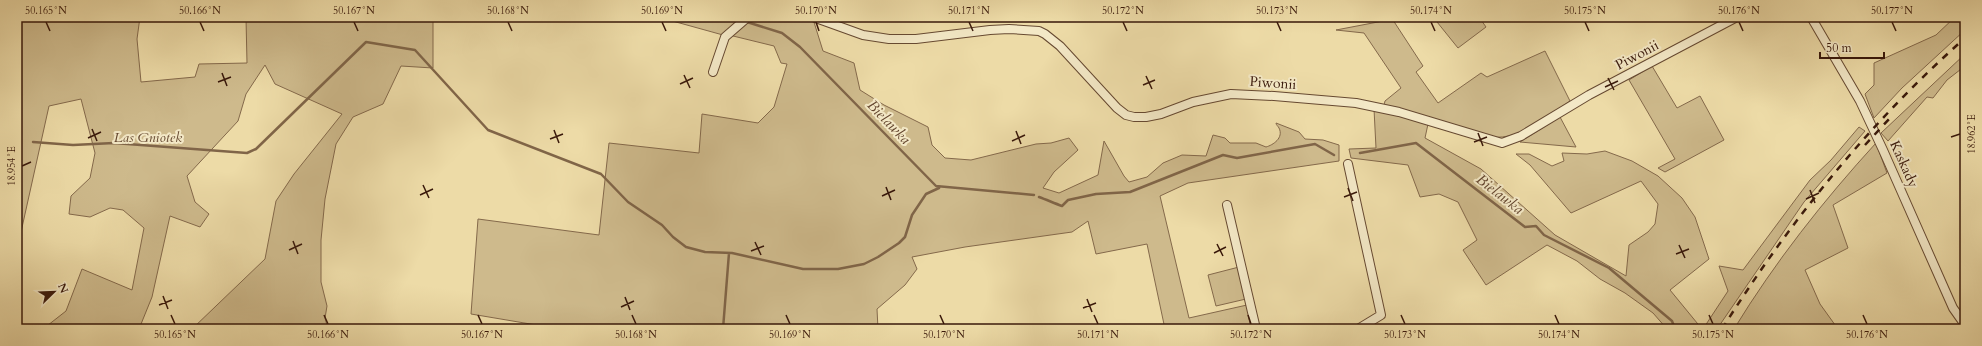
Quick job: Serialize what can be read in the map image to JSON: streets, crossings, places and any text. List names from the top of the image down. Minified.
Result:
{"streets":{"street":["Piwonii","Kaskady"]},"water":["Bielawka"],"parks":["Las Gniotek"],"scale_bar":"50 m","north":"top right","coordinates":["50.165°N","50.166°N","50.167°N","50.168°N","50.169°N","50.170°N","50.171°N","50.172°N","50.173°N","50.174°N","50.175°N","50.176°N","50.177°N","18.962°E","18.954°E"]}
